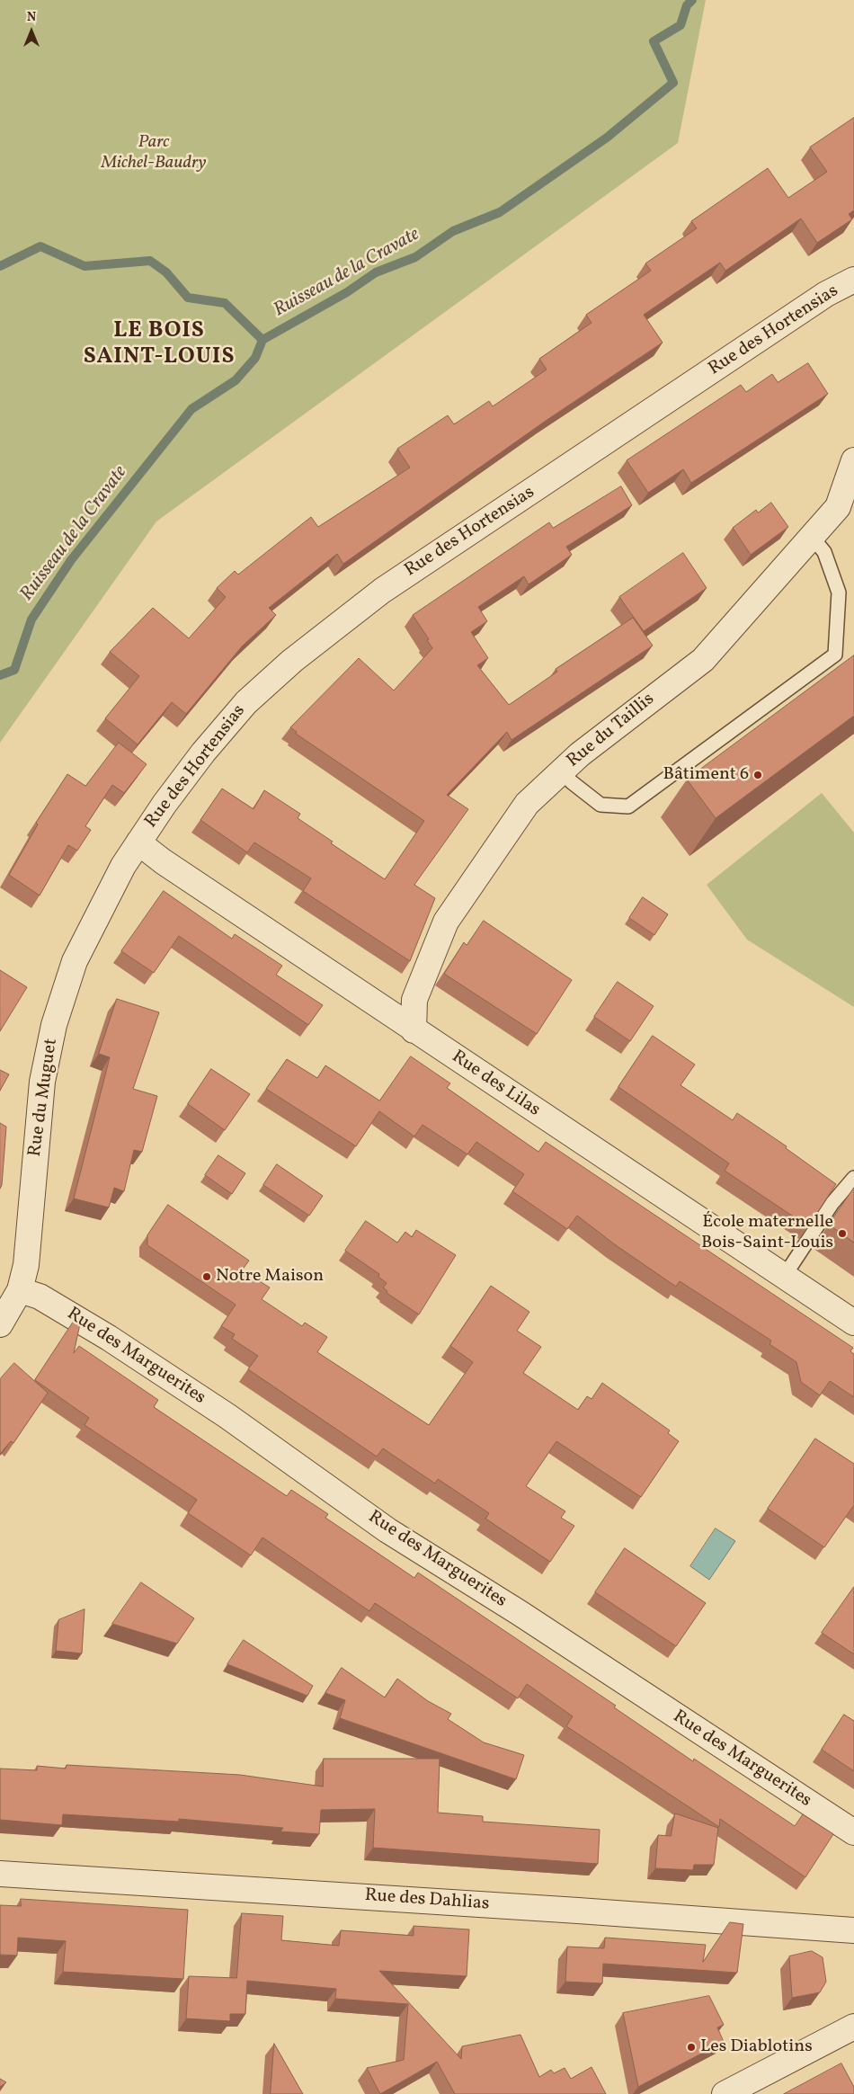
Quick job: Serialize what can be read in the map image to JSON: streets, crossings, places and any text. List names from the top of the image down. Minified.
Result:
{"streets":{"street":["Rue des Hortensias","Rue du Taillis","Rue des Lilas","Rue du Muguet","Rue des Marguerites","Rue des Dahlias"]},"crossings":[["Rue des Hortensias","Rue des Lilas"],["Rue des Hortensias","Rue du Muguet"],["Rue du Taillis","Rue des Lilas"],["Rue des Lilas","Rue du Muguet"],["Rue du Muguet","Rue des Marguerites"]],"districts":["LE BOIS SAINT-LOUIS"],"water":["Ruisseau de la Cravate"],"parks":["Parc Michel-Baudry"],"places":["Bâtiment 6","École maternelle Bois-Saint-Louis","Notre Maison","Les Diablotins"],"north":"top"}
